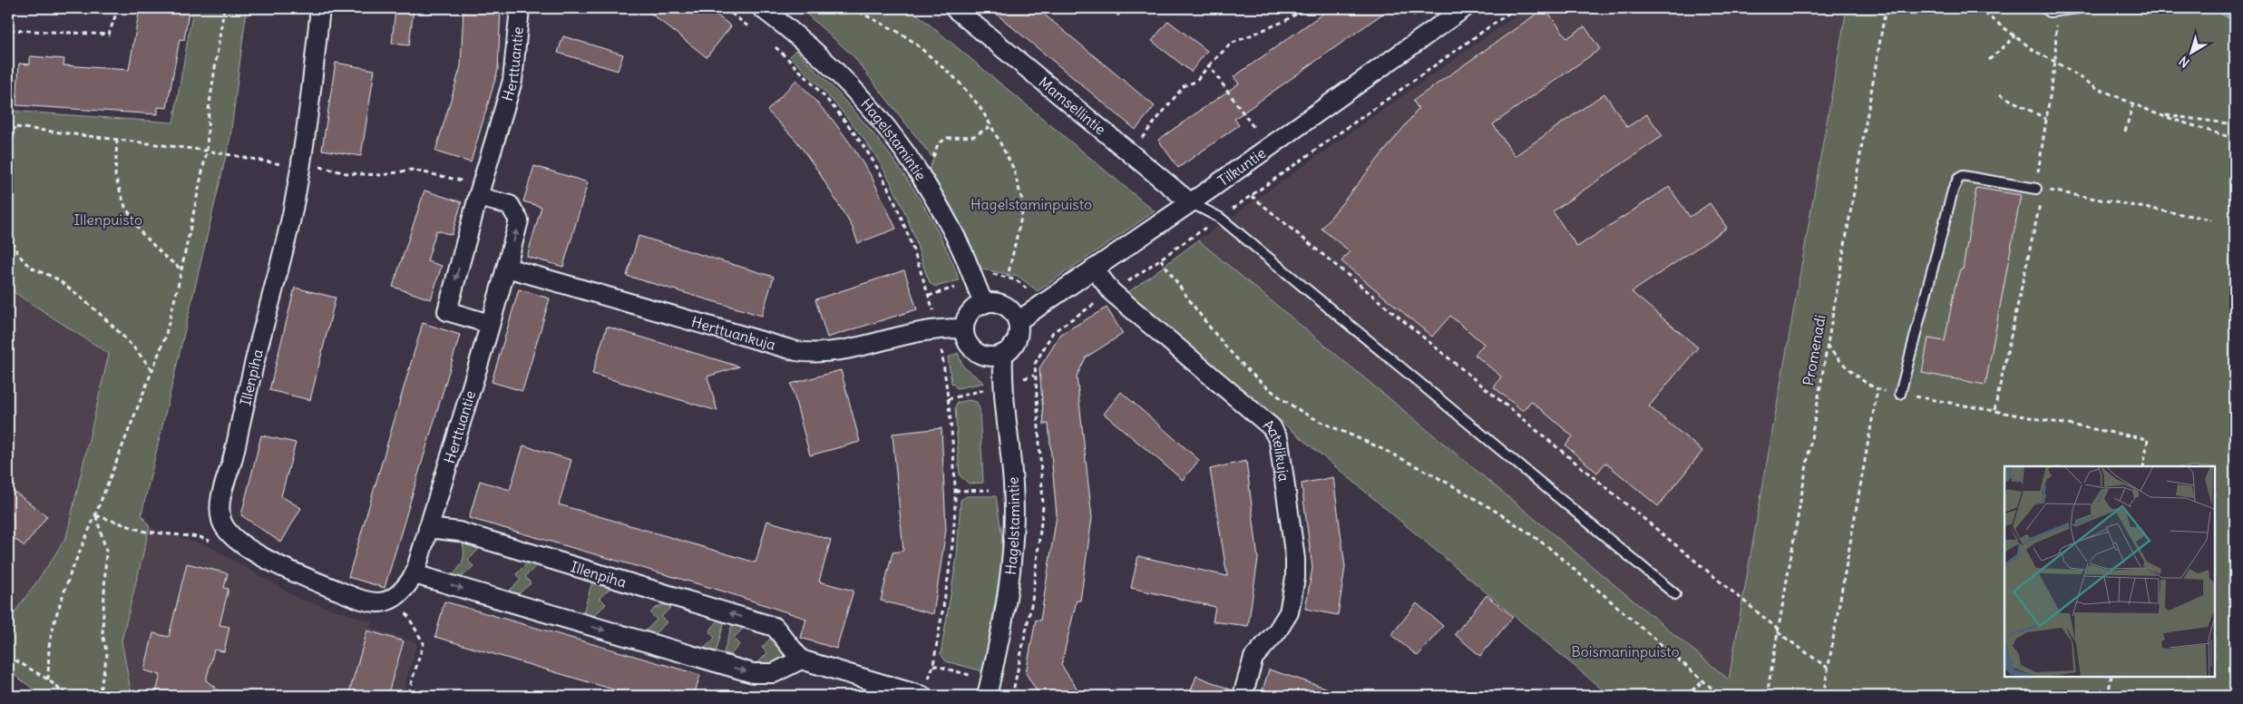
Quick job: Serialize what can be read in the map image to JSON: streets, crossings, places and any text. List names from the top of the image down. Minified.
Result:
{"streets":{"street":["Herttuantie","Mamsellintie","Hagelstamintie","Tilkuntie","Herttuankuja","Illenpiha","Aatelikuja"],"path":["Promenadi"]},"crossings":[["Herttuantie","Herttuankuja"],["Herttuantie","Illenpiha"],["Mamsellintie","Tilkuntie"],["Hagelstamintie","Tilkuntie"],["Hagelstamintie","Herttuankuja"],["Tilkuntie","Herttuankuja"],["Tilkuntie","Aatelikuja"]],"parks":["Hagelstaminpuisto","Illenpuisto","Boismaninpuisto"],"north":"bottom left"}
